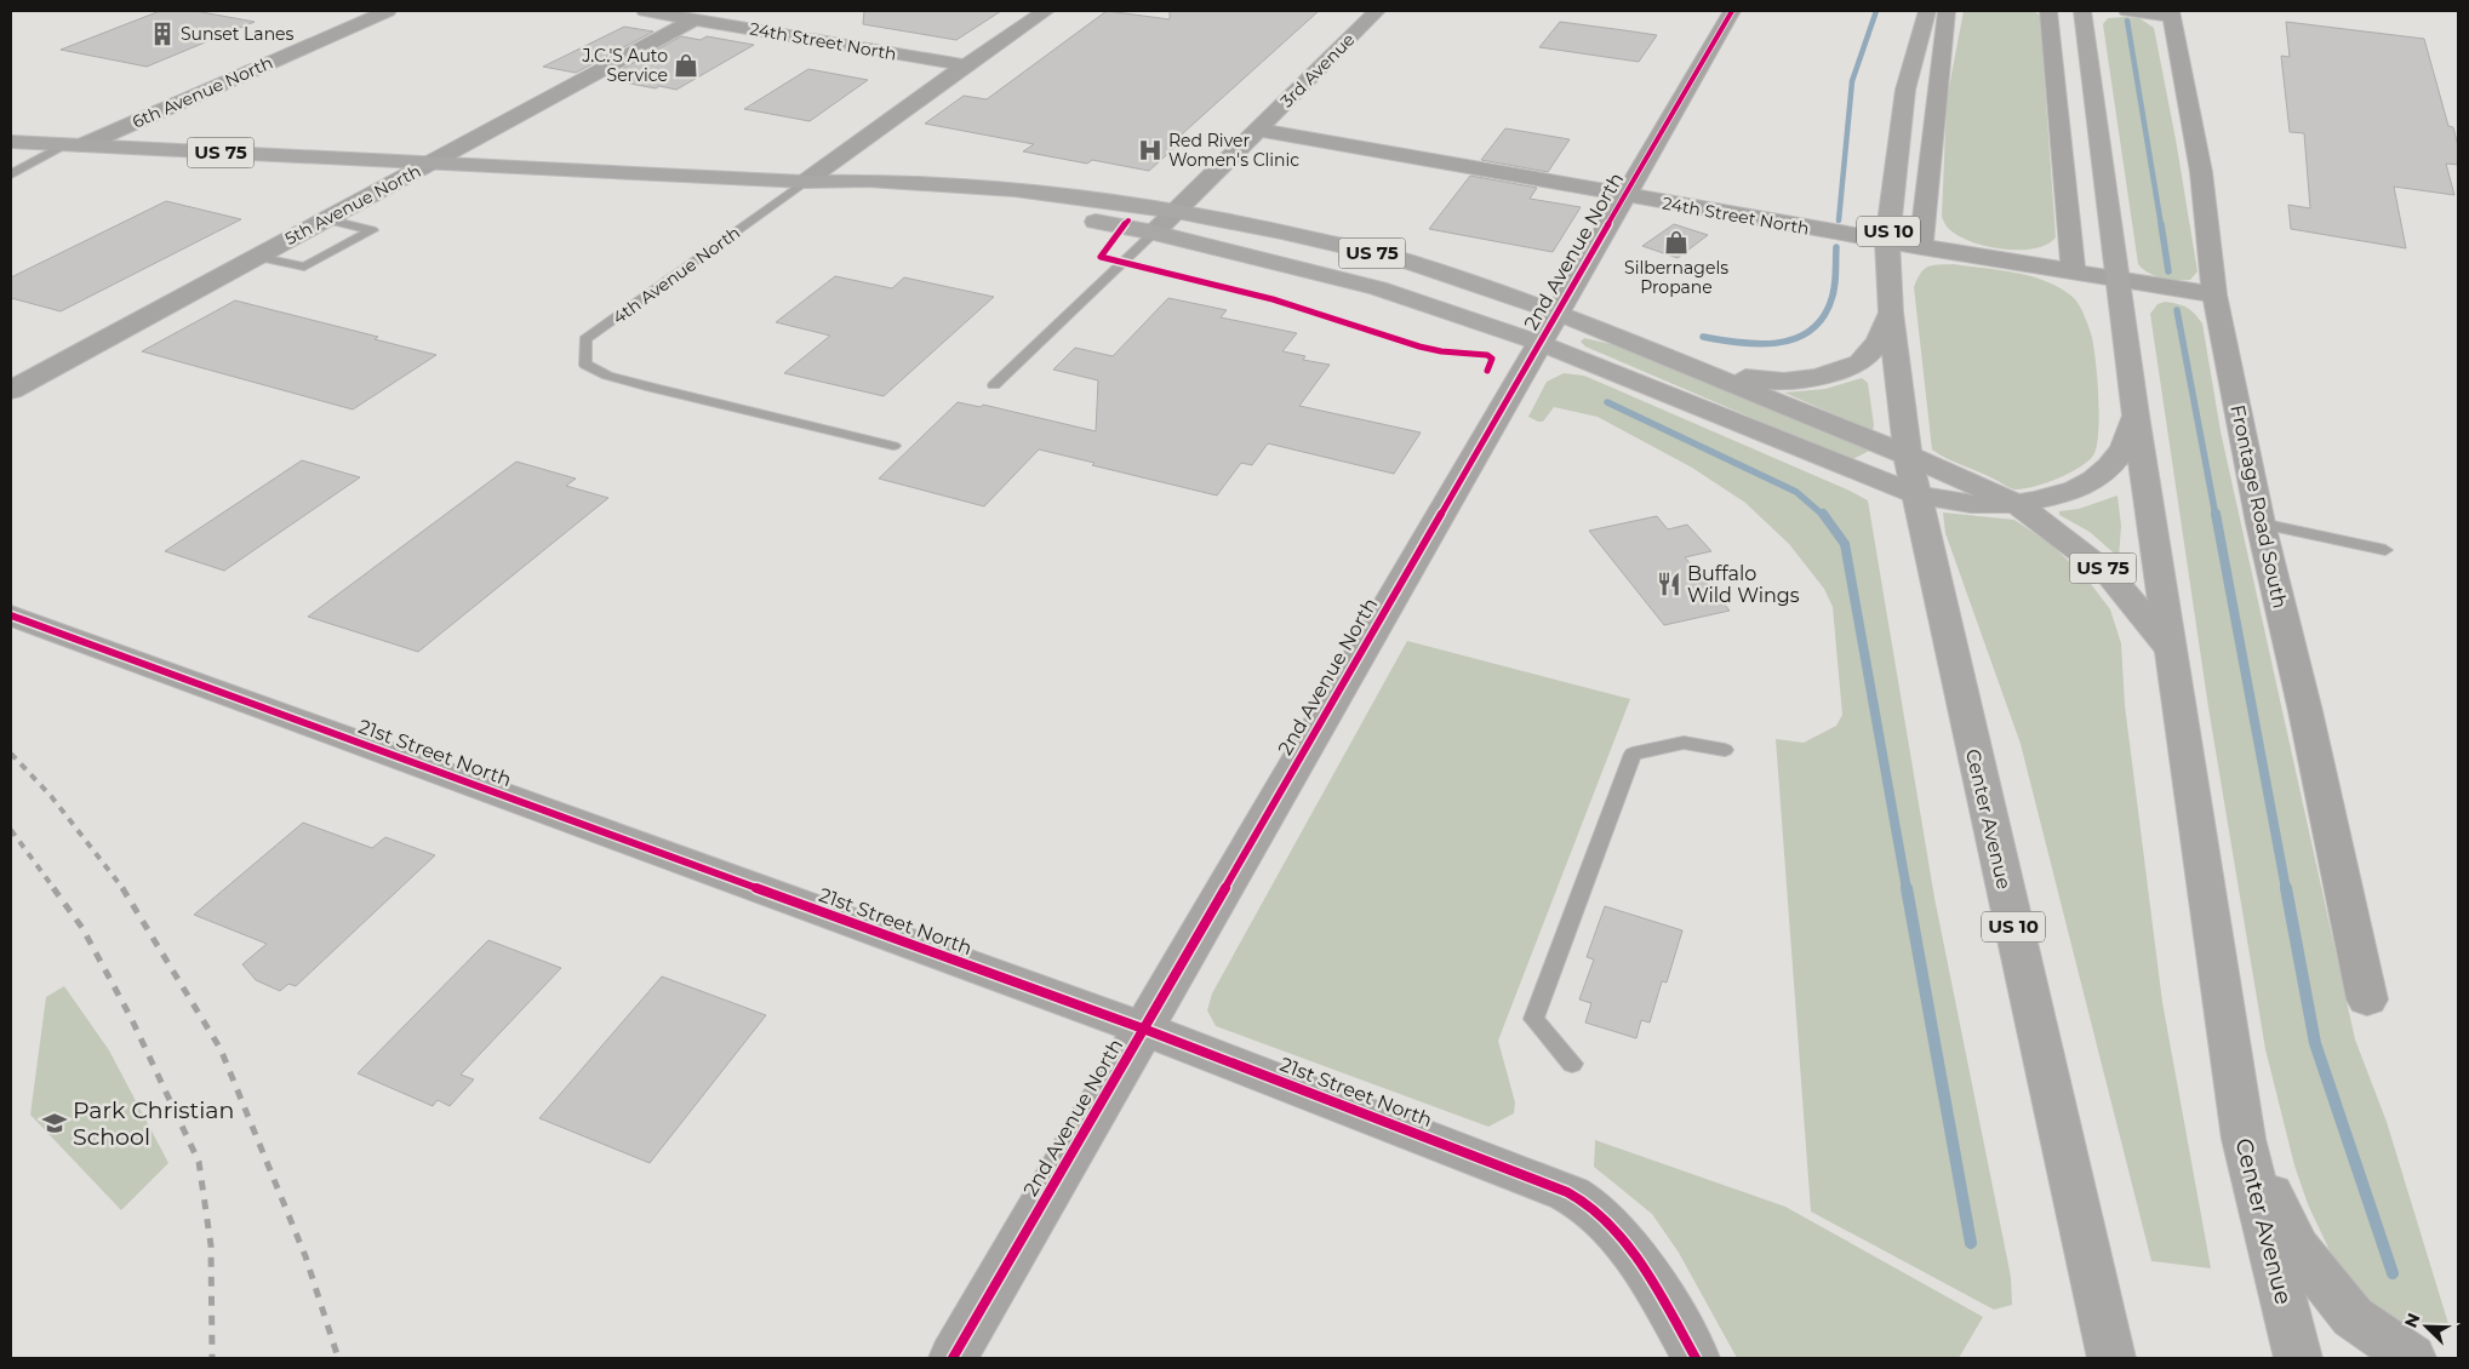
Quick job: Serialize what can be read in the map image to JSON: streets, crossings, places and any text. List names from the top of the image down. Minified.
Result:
{"streets":{"main road":["US 75","US 10","Center Avenue"],"street":["24th Street North","3rd Avenue","6th Avenue North","5th Avenue North","2nd Avenue North","4th Avenue North","Frontage Road South","21st Street North"]},"crossings":[["24th Street North","3rd Avenue"],["24th Street North","5th Avenue North"],["24th Street North","US 10"],["24th Street North","2nd Avenue North"],["24th Street North","4th Avenue North"],["24th Street North","Frontage Road South"],["24th Street North","Center Avenue"],["3rd Avenue","US 75"],["6th Avenue North","US 75"],["US 75","5th Avenue North"],["US 75","US 10"],["US 75","2nd Avenue North"],["US 75","4th Avenue North"],["US 75","Center Avenue"],["US 10","Center Avenue"],["2nd Avenue North","21st Street North"]],"places":{"building":["Sunset Lanes"],"shop":["J.C.'S Auto Service","Silbernagels Propane"],"hospital":["Red River Women's Clinic"],"restaurant":["Buffalo Wild Wings"],"school or university":["Park Christian School"]},"north":"top left"}
